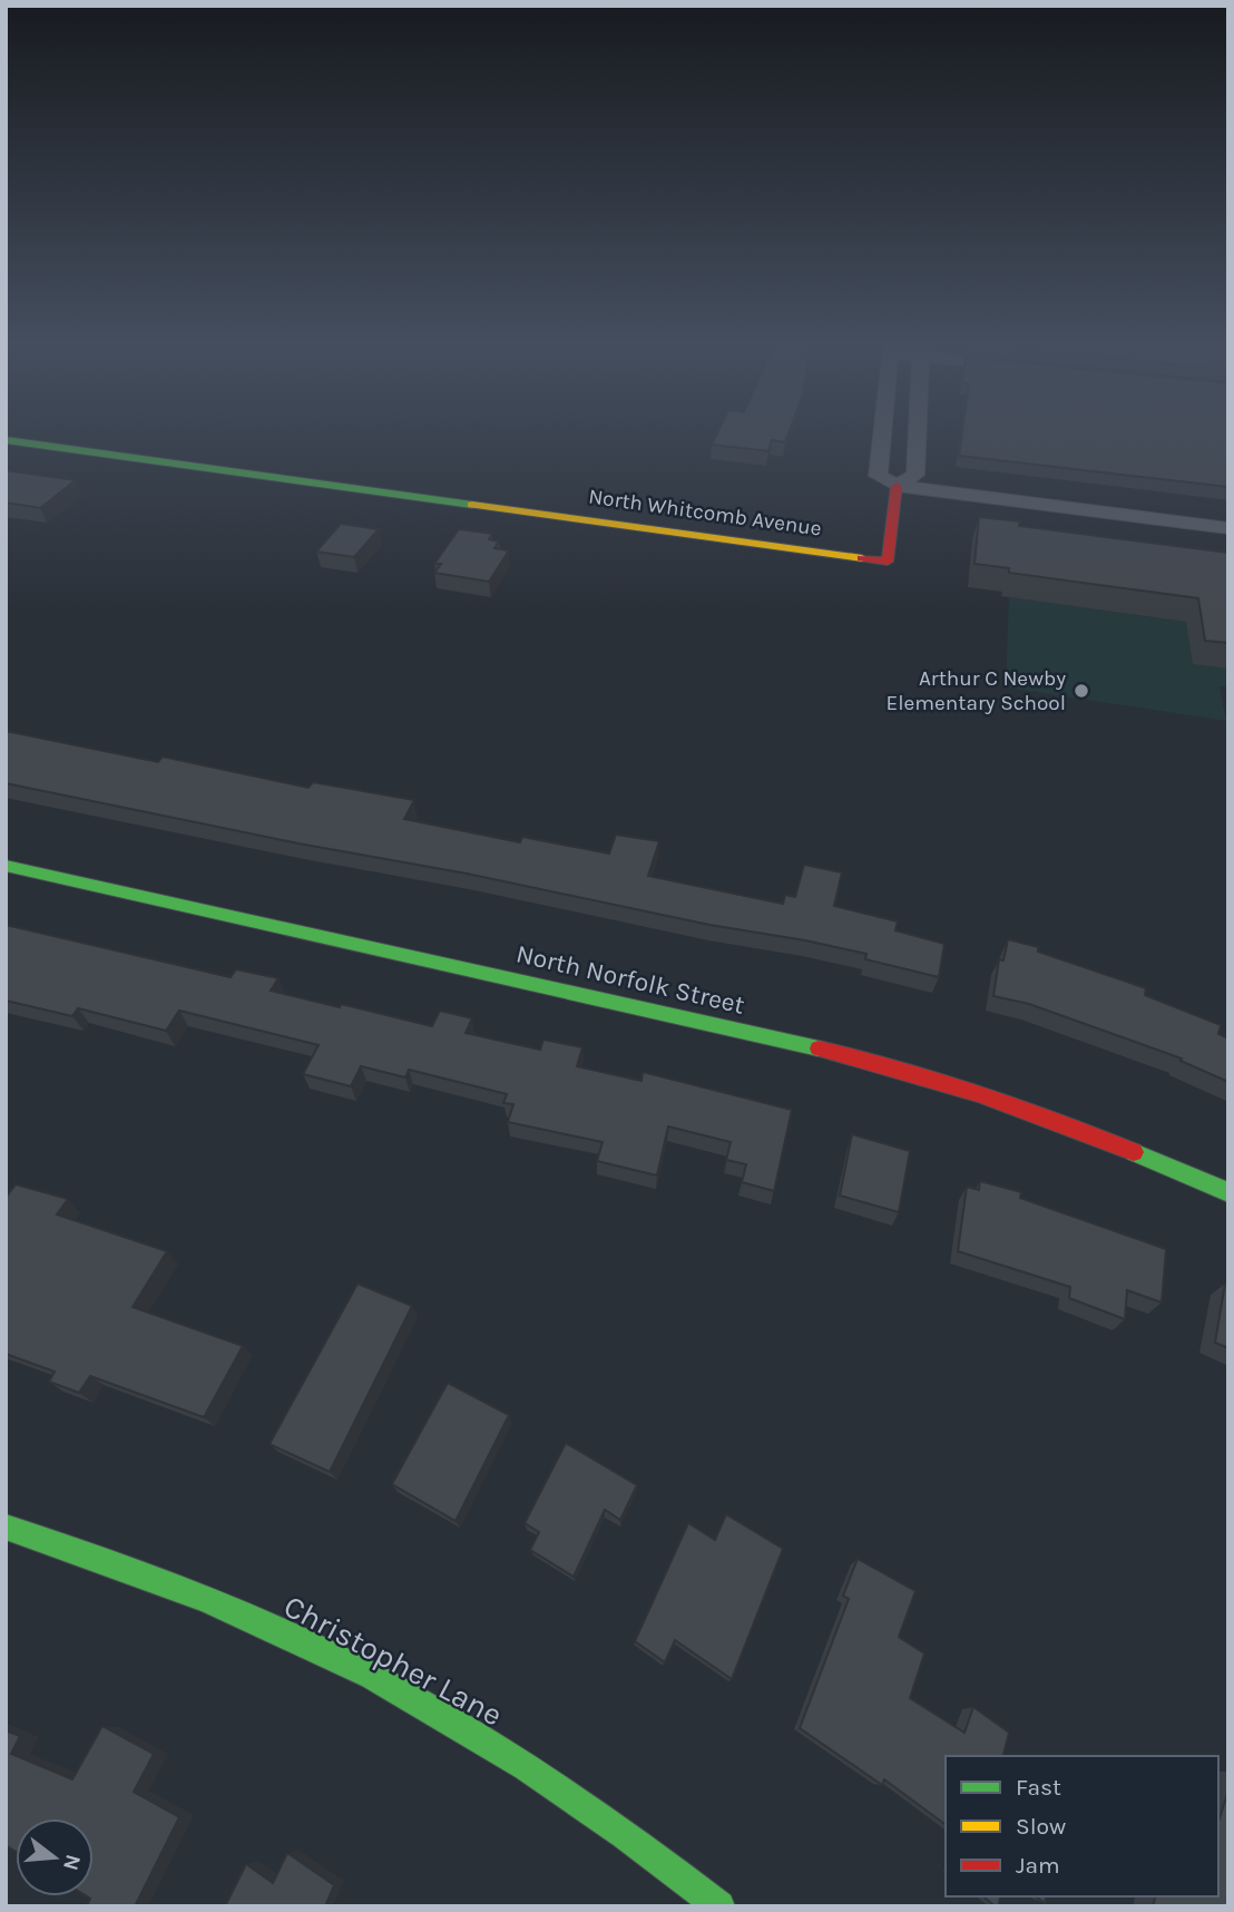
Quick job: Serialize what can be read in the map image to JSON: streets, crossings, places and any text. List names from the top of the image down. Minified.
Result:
{"streets":{"street":["North Whitcomb Avenue","North Norfolk Street","Christopher Lane"]},"places":["Arthur C Newby Elementary School"],"legend":["Fast","Slow","Jam"],"north":"right"}
